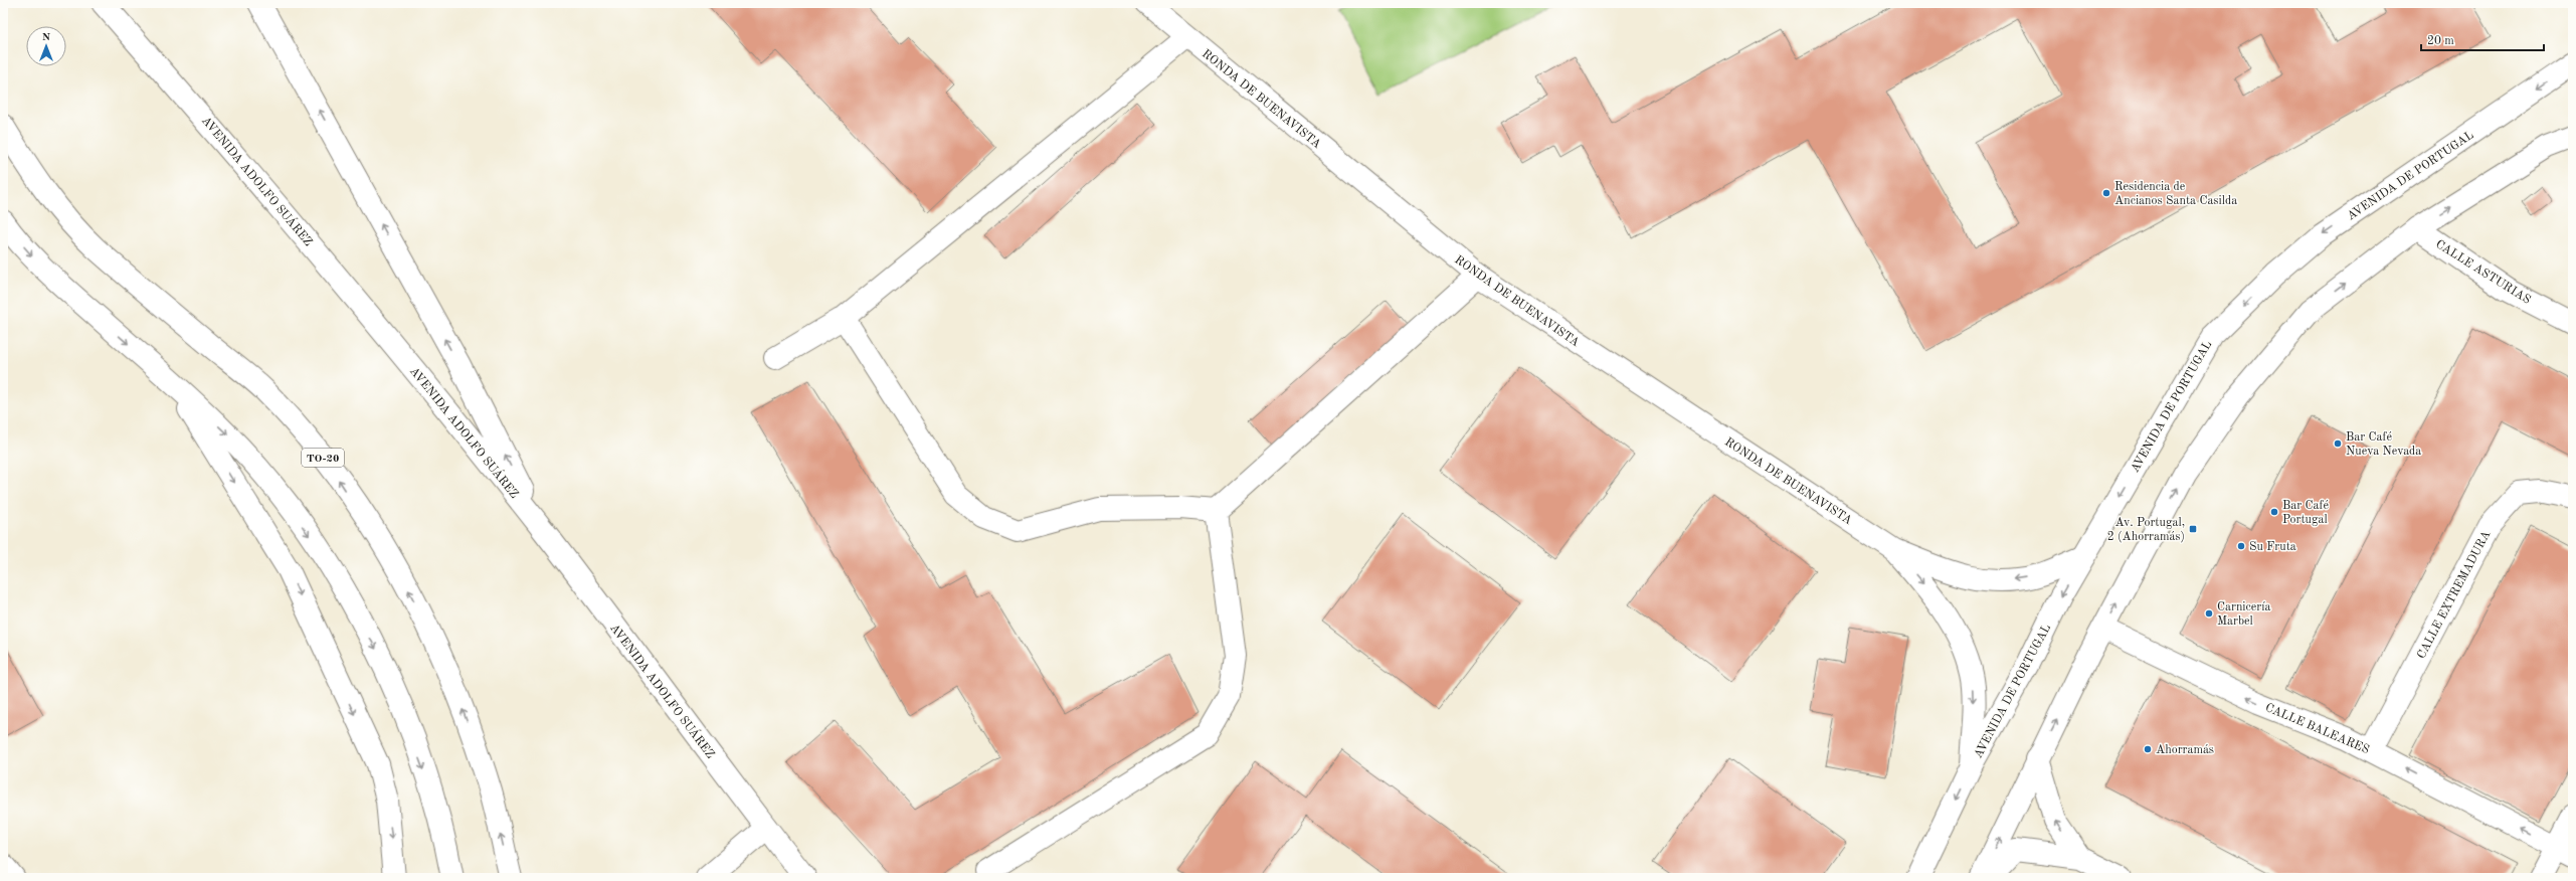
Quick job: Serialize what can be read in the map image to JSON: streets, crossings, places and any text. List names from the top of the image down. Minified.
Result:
{"streets":{"main road":["RONDA DE BUENAVISTA","AVENIDA DE PORTUGAL","AVENIDA ADOLFO SUÁREZ","CALLE ASTURIAS","TO-20","CALLE EXTREMADURA","CALLE BALEARES"]},"crossings":[["RONDA DE BUENAVISTA","AVENIDA DE PORTUGAL"],["CALLE EXTREMADURA","CALLE BALEARES"]],"one_way":["CALLE BALEARES"],"places":{"other":["Residencia de Ancianos Santa Casilda","Bar Café Nueva Nevada","Bar Café Portugal","Su Fruta","Carnicería Marbel","Ahorramás"],"transit":["Av. Portugal, 2 (Ahorramás)"]},"scale_bar":"20 m","north":"top"}
